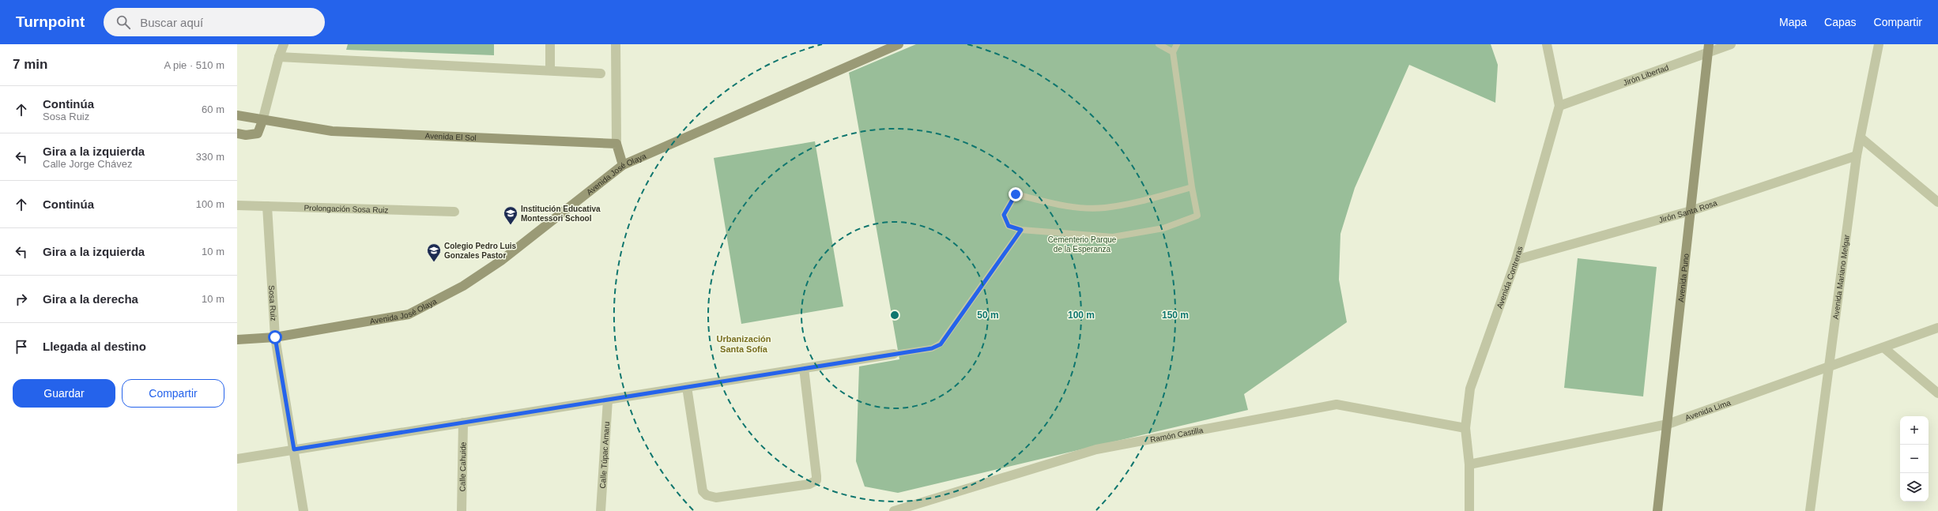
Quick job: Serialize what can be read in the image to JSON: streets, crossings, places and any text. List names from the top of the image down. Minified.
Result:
{"streets":{"street":["Jirón Libertad","Avenida El Sol","Avenida José Olaya","Prolongación Sosa Ruiz","Jirón Santa Rosa","Avenida Contreras","Avenida Mariano Melgar","Avenida Puno","Sosa Ruiz","Avenida Lima","Ramón Castilla","Calle Túpac Amaru","Calle Cahuide"]},"crossings":[["Jirón Libertad","Avenida Contreras"],["Jirón Libertad","Avenida Puno"],["Avenida José Olaya","Sosa Ruiz"],["Prolongación Sosa Ruiz","Sosa Ruiz"],["Jirón Santa Rosa","Avenida Contreras"],["Jirón Santa Rosa","Avenida Mariano Melgar"],["Jirón Santa Rosa","Avenida Puno"],["Avenida Contreras","Avenida Lima"],["Avenida Contreras","Ramón Castilla"],["Avenida Mariano Melgar","Avenida Lima"],["Avenida Puno","Avenida Lima"]],"districts":["Urbanización Santa Sofía"],"parks":["Cementerio Parque de la Esperanza"],"places":{"school or university":["Institución Educativa Montessori School","Colegio Pedro Luis Gonzales Pastor"]},"page":{"header":"Turnpoint","search":"Buscar aquí","nav":["Mapa","Capas","Compartir"],"heading":["7 min","A pie · 510 m"],"list":[["Continúa","Sosa Ruiz","60 m"],["Gira a la izquierda","Calle Jorge Chávez","330 m"],["Continúa","100 m"],["Gira a la izquierda","10 m"],["Gira a la derecha","10 m"],"Llegada al destino"],"buttons":["Guardar","Compartir"],"map_buttons":["+","−"]},"rings":["50 m","100 m","150 m"]}
